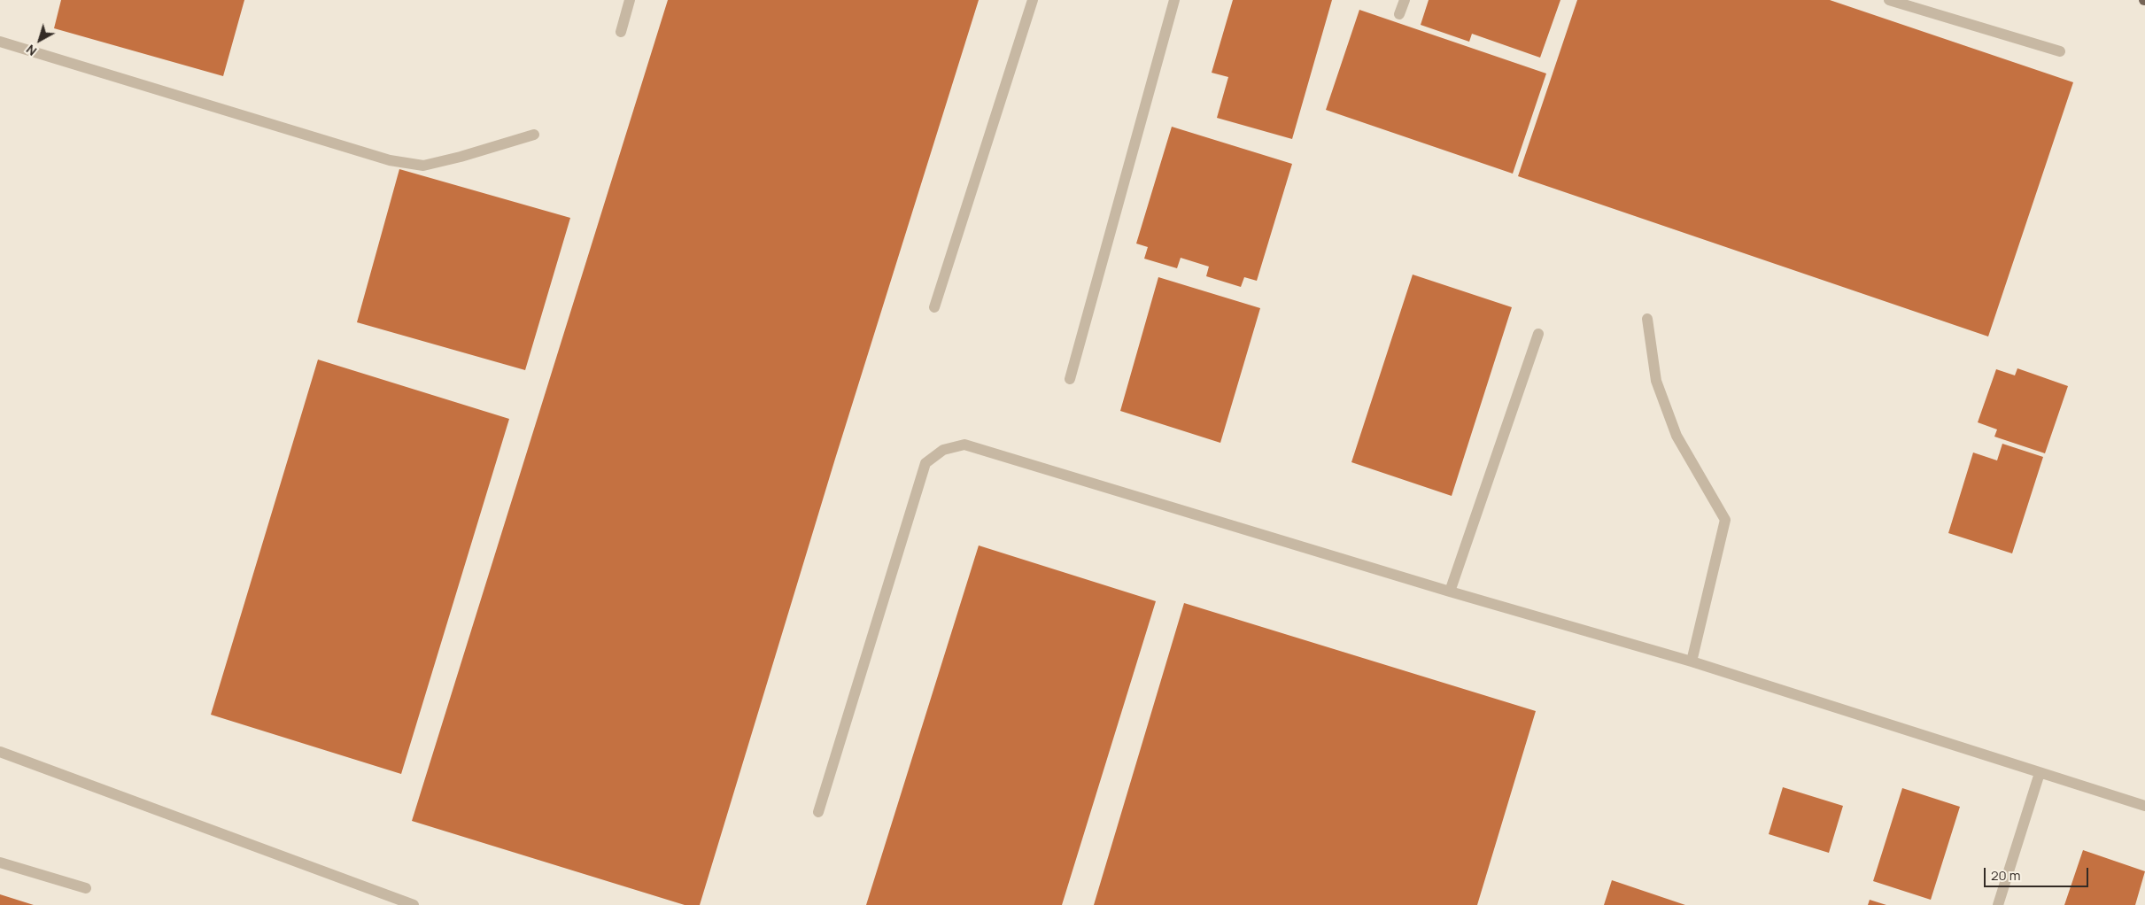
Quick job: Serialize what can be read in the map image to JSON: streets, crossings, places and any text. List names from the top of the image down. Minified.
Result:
{"scale_bar":"20 m","north":"bottom left"}
